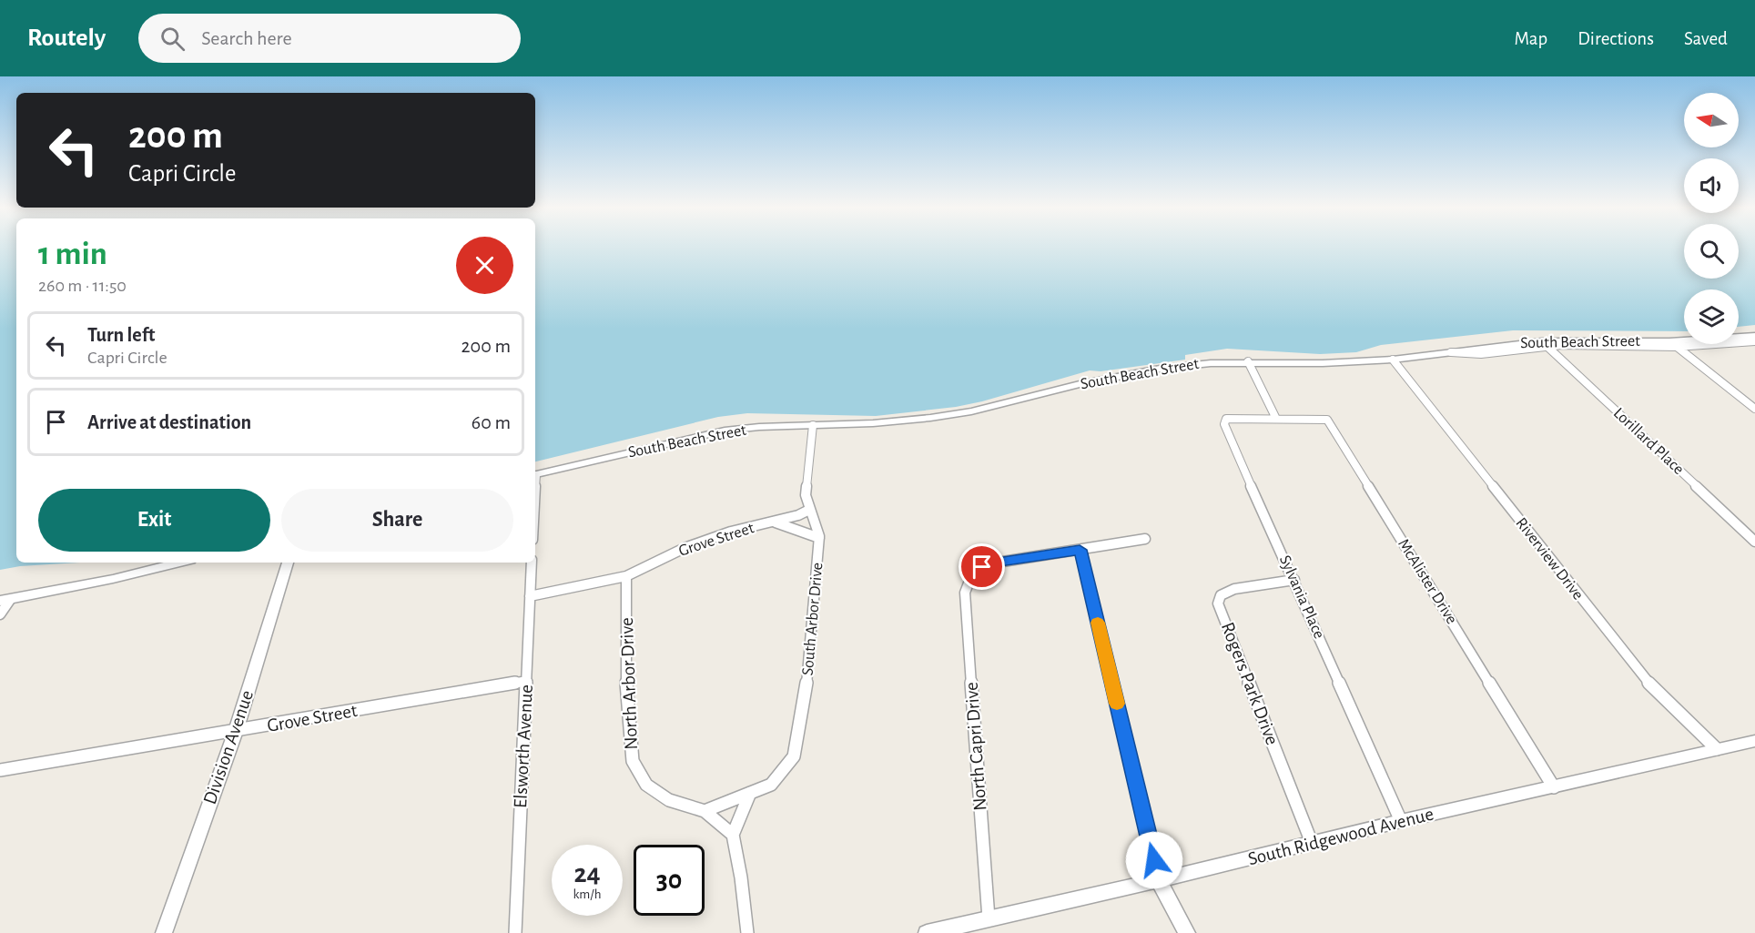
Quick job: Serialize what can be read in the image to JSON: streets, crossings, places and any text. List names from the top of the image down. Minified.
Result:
{"streets":{"street":["South Beach Street","Lorillard Place","Grove Street","Riverview Drive","McAlister Drive","Sylvania Place","South Arbor Drive","North Arbor Drive","Rogers Park Drive","Elsworth Avenue","North Capri Drive","Division Avenue","South Ridgewood Avenue"]},"crossings":[["South Beach Street","Lorillard Place"],["South Beach Street","Riverview Drive"],["South Beach Street","South Arbor Drive"],["Grove Street","South Arbor Drive"],["Grove Street","North Arbor Drive"],["Grove Street","Elsworth Avenue"],["Grove Street","Division Avenue"],["Riverview Drive","South Ridgewood Avenue"],["McAlister Drive","Sylvania Place"],["McAlister Drive","South Ridgewood Avenue"],["Sylvania Place","Rogers Park Drive"],["Sylvania Place","South Ridgewood Avenue"],["South Arbor Drive","North Arbor Drive"],["Rogers Park Drive","South Ridgewood Avenue"],["North Capri Drive","South Ridgewood Avenue"]],"north":"left","page":{"header":"Routely","search":"Search here","nav":["Map","Directions","Saved"],"turn":["200 m","Capri Circle"],"heading":["1 min","260 m · 11:50"],"list":[{"name":"Turn left","note":"Capri Circle","value":"200 m"},{"name":"Arrive at destination","value":"60 m"}],"buttons":["Exit","Share"],"speed":"24 km/h","limit":"30"}}
